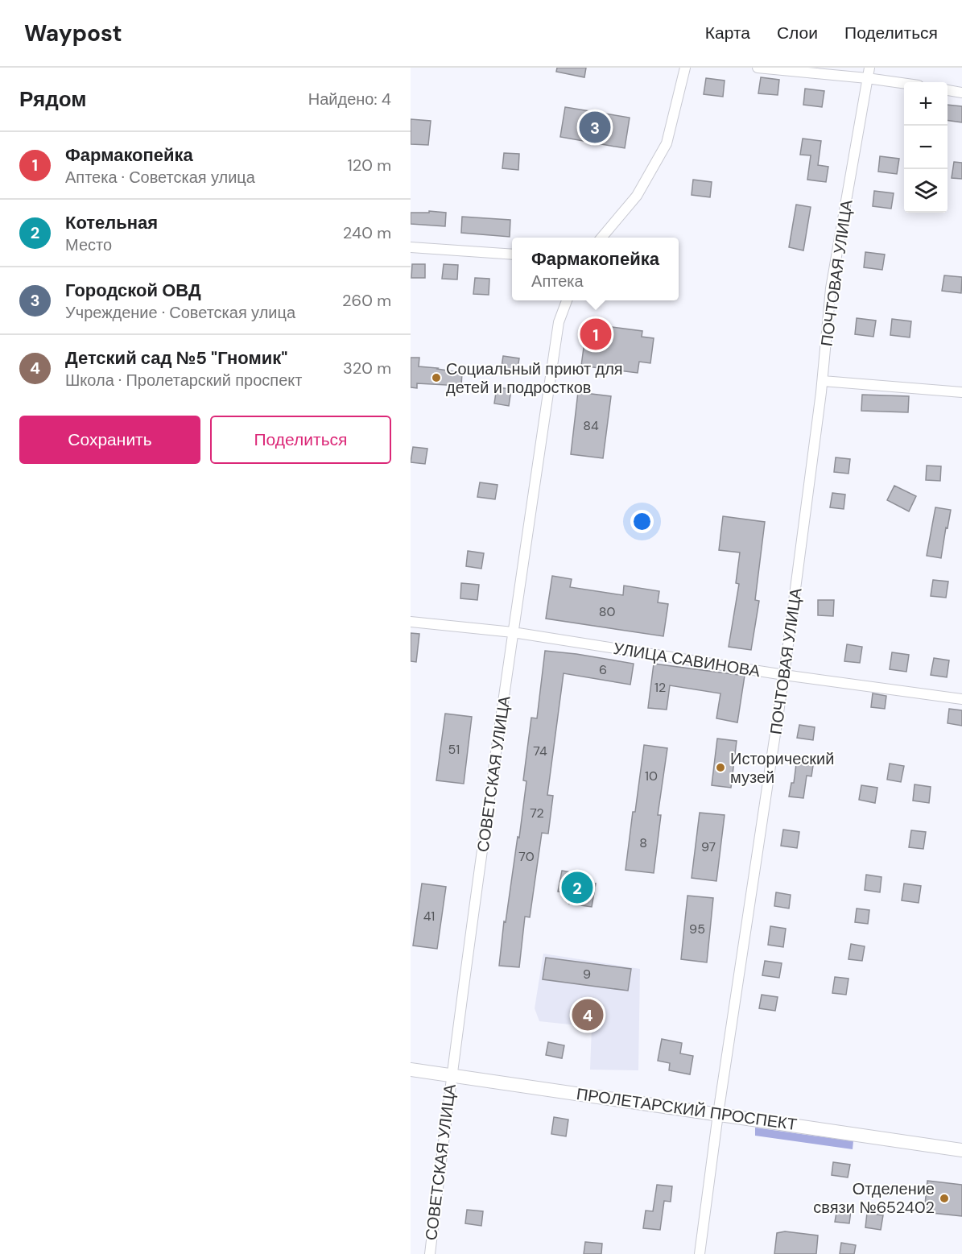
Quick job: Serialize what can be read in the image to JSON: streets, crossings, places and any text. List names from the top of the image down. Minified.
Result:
{"streets":{"street":["ПОЧТОВАЯ УЛИЦА","УЛИЦА САВИНОВА","СОВЕТСКАЯ УЛИЦА","ПРОЛЕТАРСКИЙ ПРОСПЕКТ"]},"crossings":[["ПОЧТОВАЯ УЛИЦА","УЛИЦА САВИНОВА"],["ПОЧТОВАЯ УЛИЦА","ПРОЛЕТАРСКИЙ ПРОСПЕКТ"],["УЛИЦА САВИНОВА","СОВЕТСКАЯ УЛИЦА"],["СОВЕТСКАЯ УЛИЦА","ПРОЛЕТАРСКИЙ ПРОСПЕКТ"]],"places":["Социальный приют для детей и подростков","Исторический музей","Отделение связи №652402"],"house_numbers":["84","80","6","12","51","74","10","72","8","97","70","41","95","9"],"page":{"header":"Waypost","nav":["Карта","Слои","Поделиться"],"heading":["Рядом","Найдено: 4"],"map_buttons":["+","−"],"pins":["3","1","2","4"],"list":[{"mark":"1","name":"Фармакопейка","note":"Аптека · Советская улица","value":"120 m"},{"mark":"2","name":"Котельная","note":"Место","value":"240 m"},{"mark":"3","name":"Городской ОВД","note":"Учреждение · Советская улица","value":"260 m"},{"mark":"4","name":"Детский сад №5 \"Гномик\"","note":"Школа · Пролетарский проспект","value":"320 m"}],"popup":["Фармакопейка","Аптека"],"buttons":["Сохранить","Поделиться"]}}
